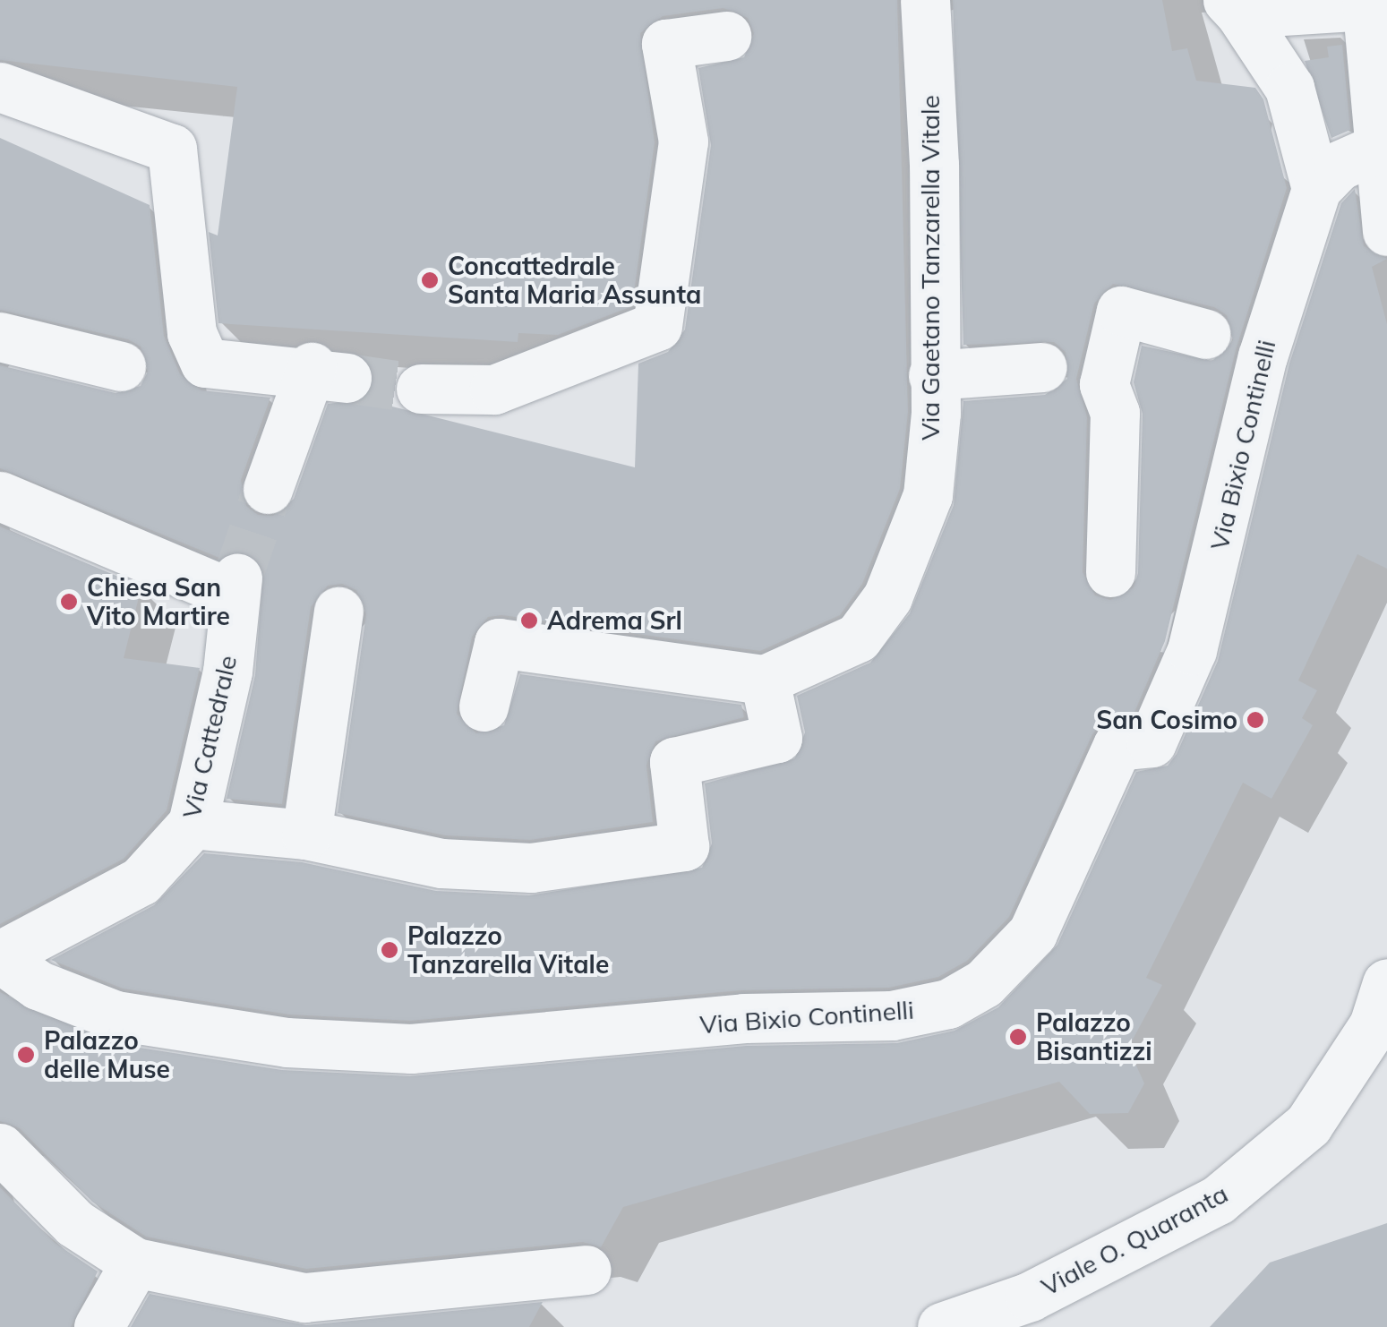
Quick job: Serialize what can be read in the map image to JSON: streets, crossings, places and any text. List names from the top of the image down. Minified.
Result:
{"streets":{"street":["Via Gaetano Tanzarella Vitale","Via Bixio Continelli","Via Cattedrale","Viale O. Quaranta"]},"crossings":[["Via Bixio Continelli","Via Cattedrale"]],"places":["Concattedrale Santa Maria Assunta","Chiesa San Vito Martire","Adrema Srl","San Cosimo","Palazzo Tanzarella Vitale","Palazzo Bisantizzi","Palazzo delle Muse"]}
